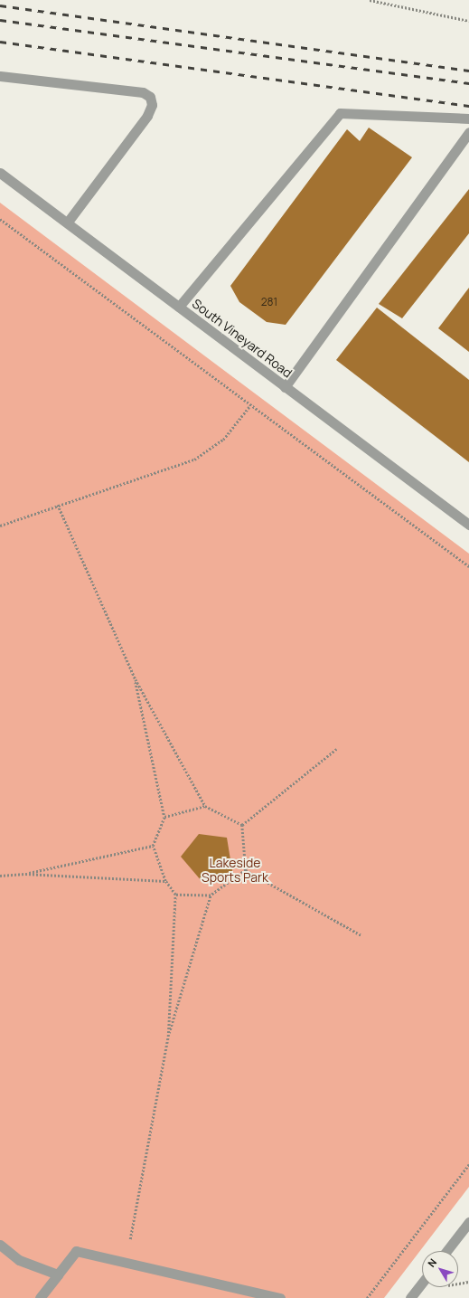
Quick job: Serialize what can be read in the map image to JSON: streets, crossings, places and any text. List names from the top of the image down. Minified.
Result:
{"streets":{"street":["South Vineyard Road"]},"parks":["Lakeside Sports Park"],"house_numbers":["281"],"north":"top left"}
